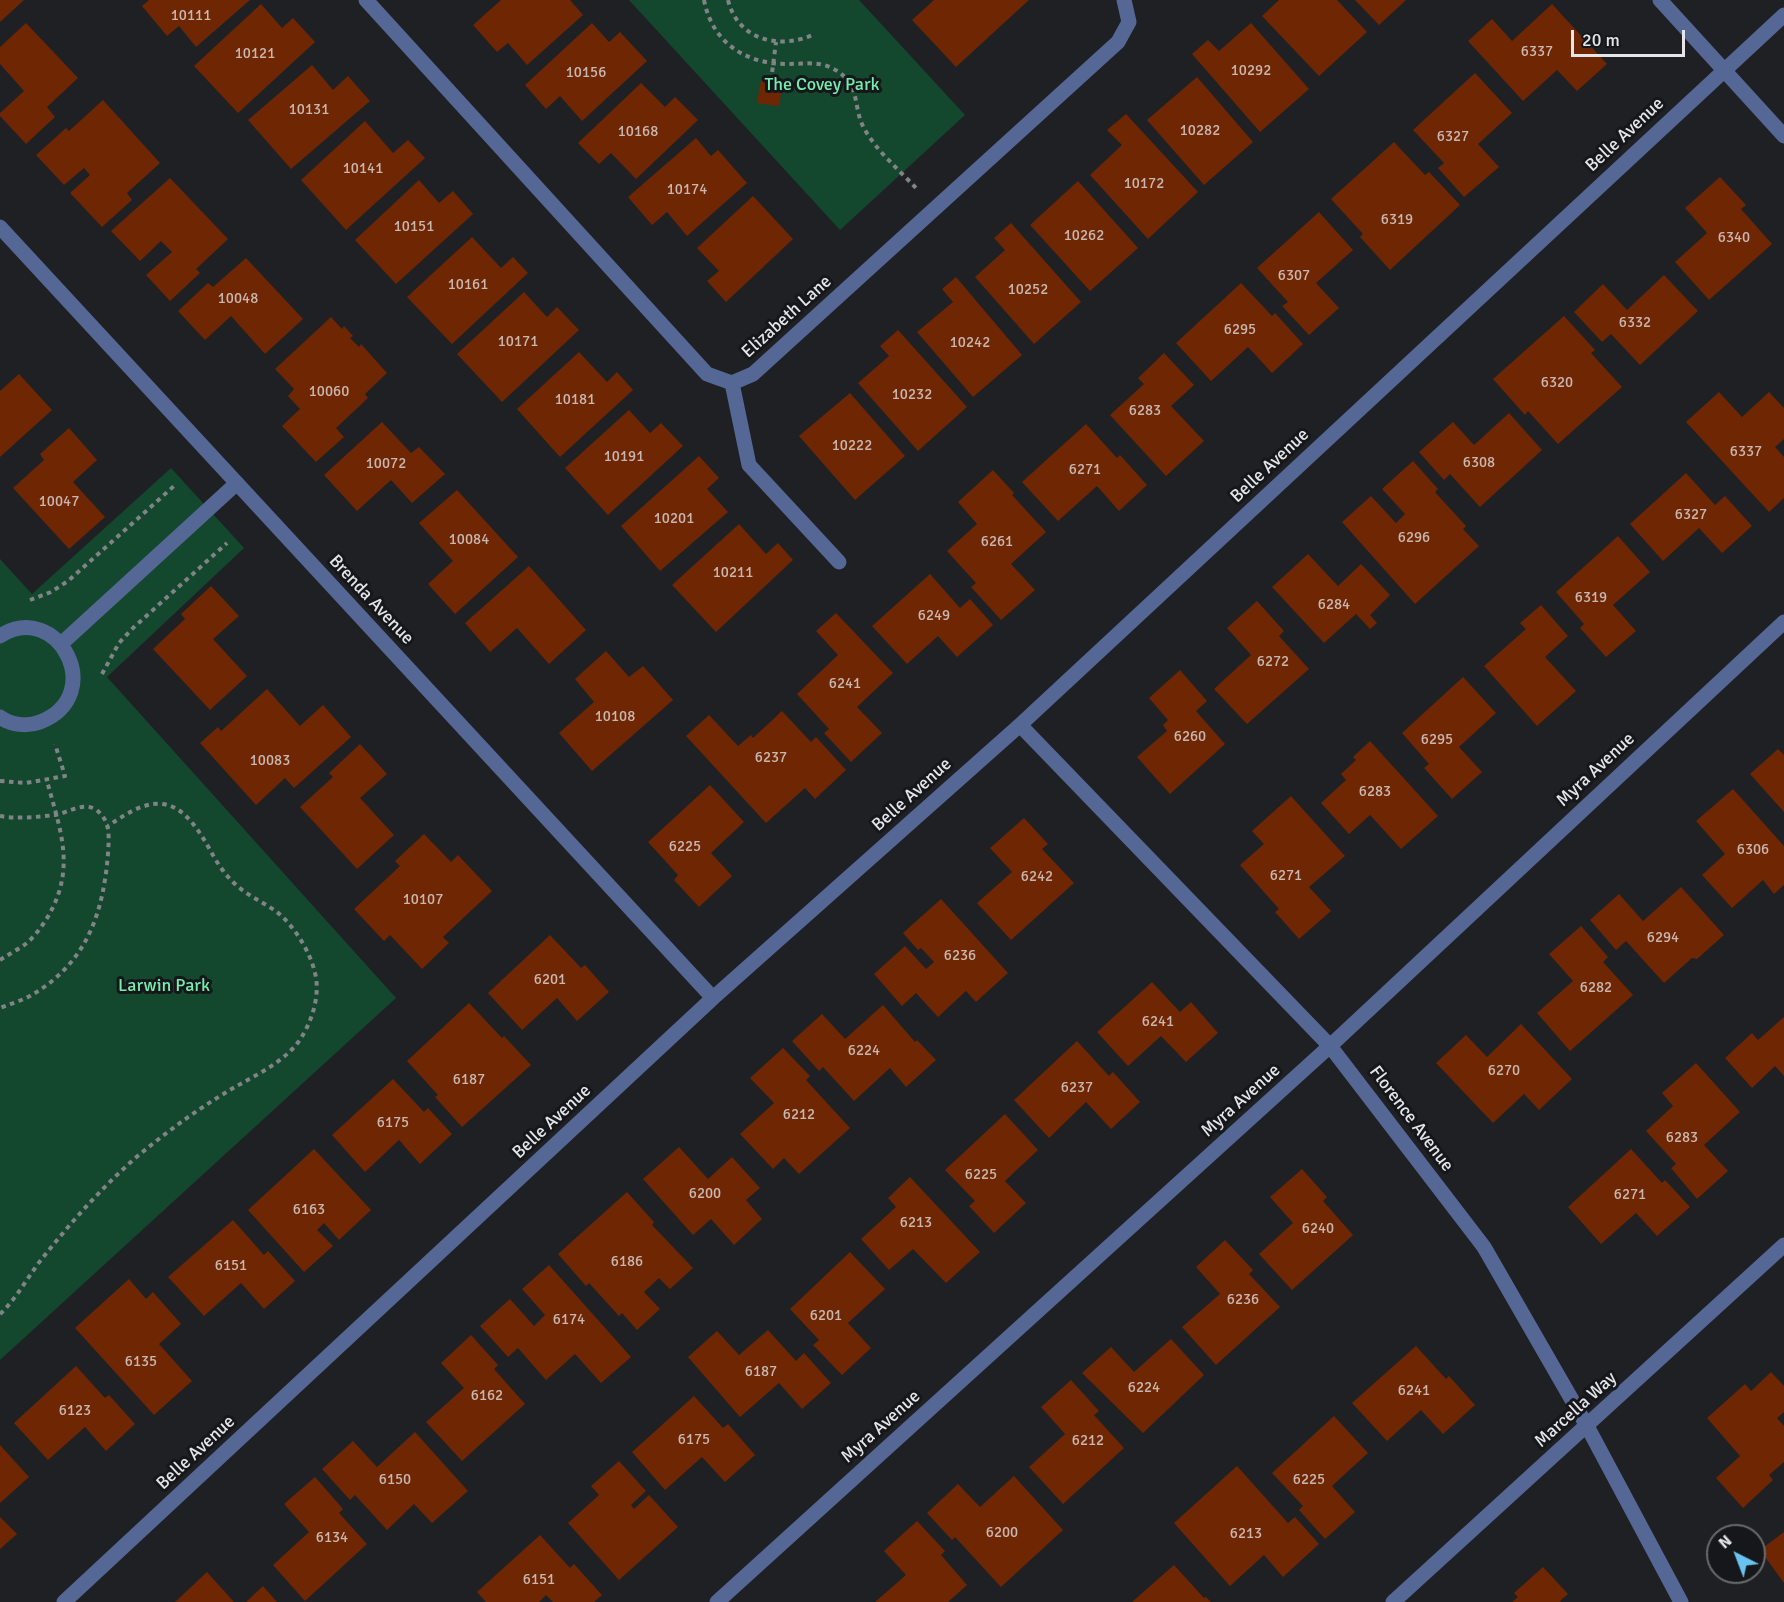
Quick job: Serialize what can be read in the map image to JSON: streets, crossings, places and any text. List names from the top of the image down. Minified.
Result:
{"streets":{"street":["Belle Avenue","Elizabeth Lane","Brenda Avenue","Myra Avenue","Florence Avenue","Marcella Way"]},"crossings":[["Belle Avenue","Brenda Avenue"],["Belle Avenue","Florence Avenue"],["Myra Avenue","Florence Avenue"],["Florence Avenue","Marcella Way"]],"parks":["The Covey Park","Larwin Park"],"house_numbers":["10111","6337","10121","10292","10156","10131","10282","10168","6327","10141","10172","10174","6319","10151","10262","6340","6307","10161","10252","10048","6332","6295","10171","10242","6320","10060","10232","10181","6283","10222","6337","10191","6308","10072","6271","10047","6327","10201","6296","10084","6261","10211","6319","6284","6249","6272","6241","10108","6260","6295","6237","10083","6283","6225","6306","6271","6242","10107","6294","6236","6201","6282","6241","6224","6270","6187","6237","6212","6175","6283","6225","6200","6271","6163","6213","6240","6186","6151","6236","6201","6174","6135","6187","6224","6241","6162","6123","6175","6212","6150","6225","6200","6213","6134","6151"],"scale_bar":"20 m","north":"top left"}
